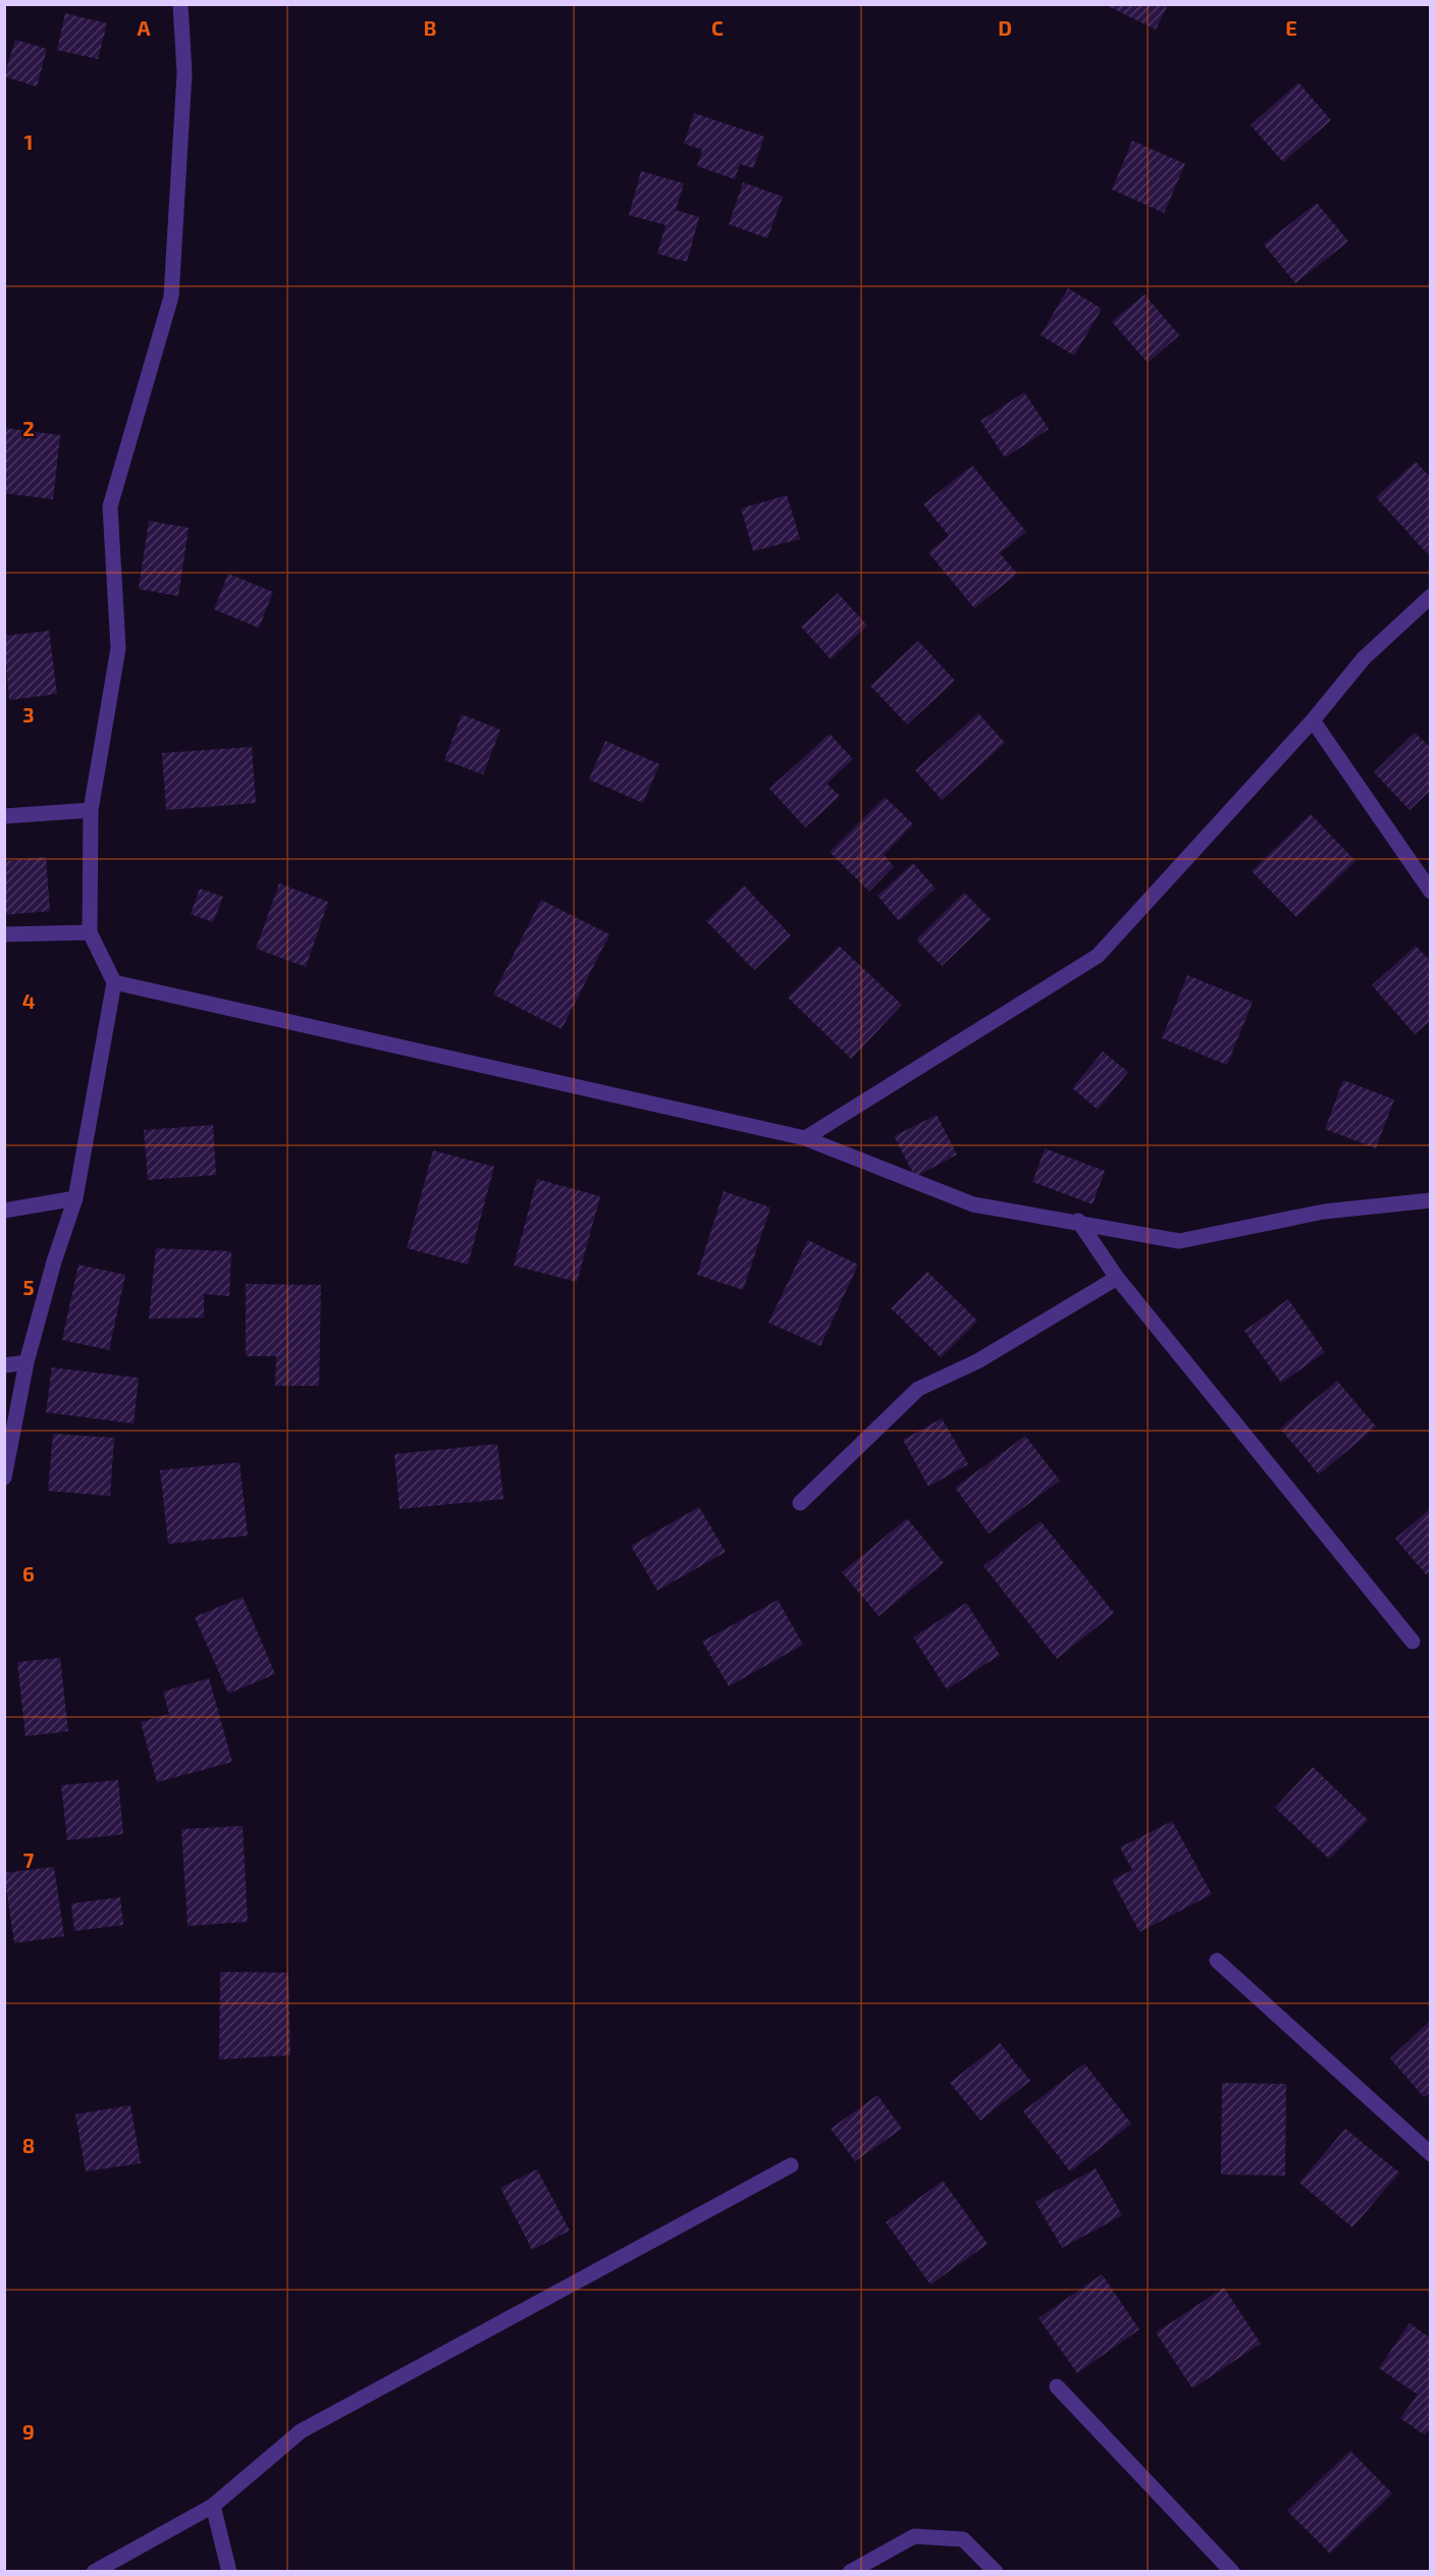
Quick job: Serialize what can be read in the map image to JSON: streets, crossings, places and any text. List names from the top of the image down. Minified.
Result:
{"grid":{"columns":["A","B","C","D","E"],"rows":["1","2","3","4","5","6","7","8","9"]}}
